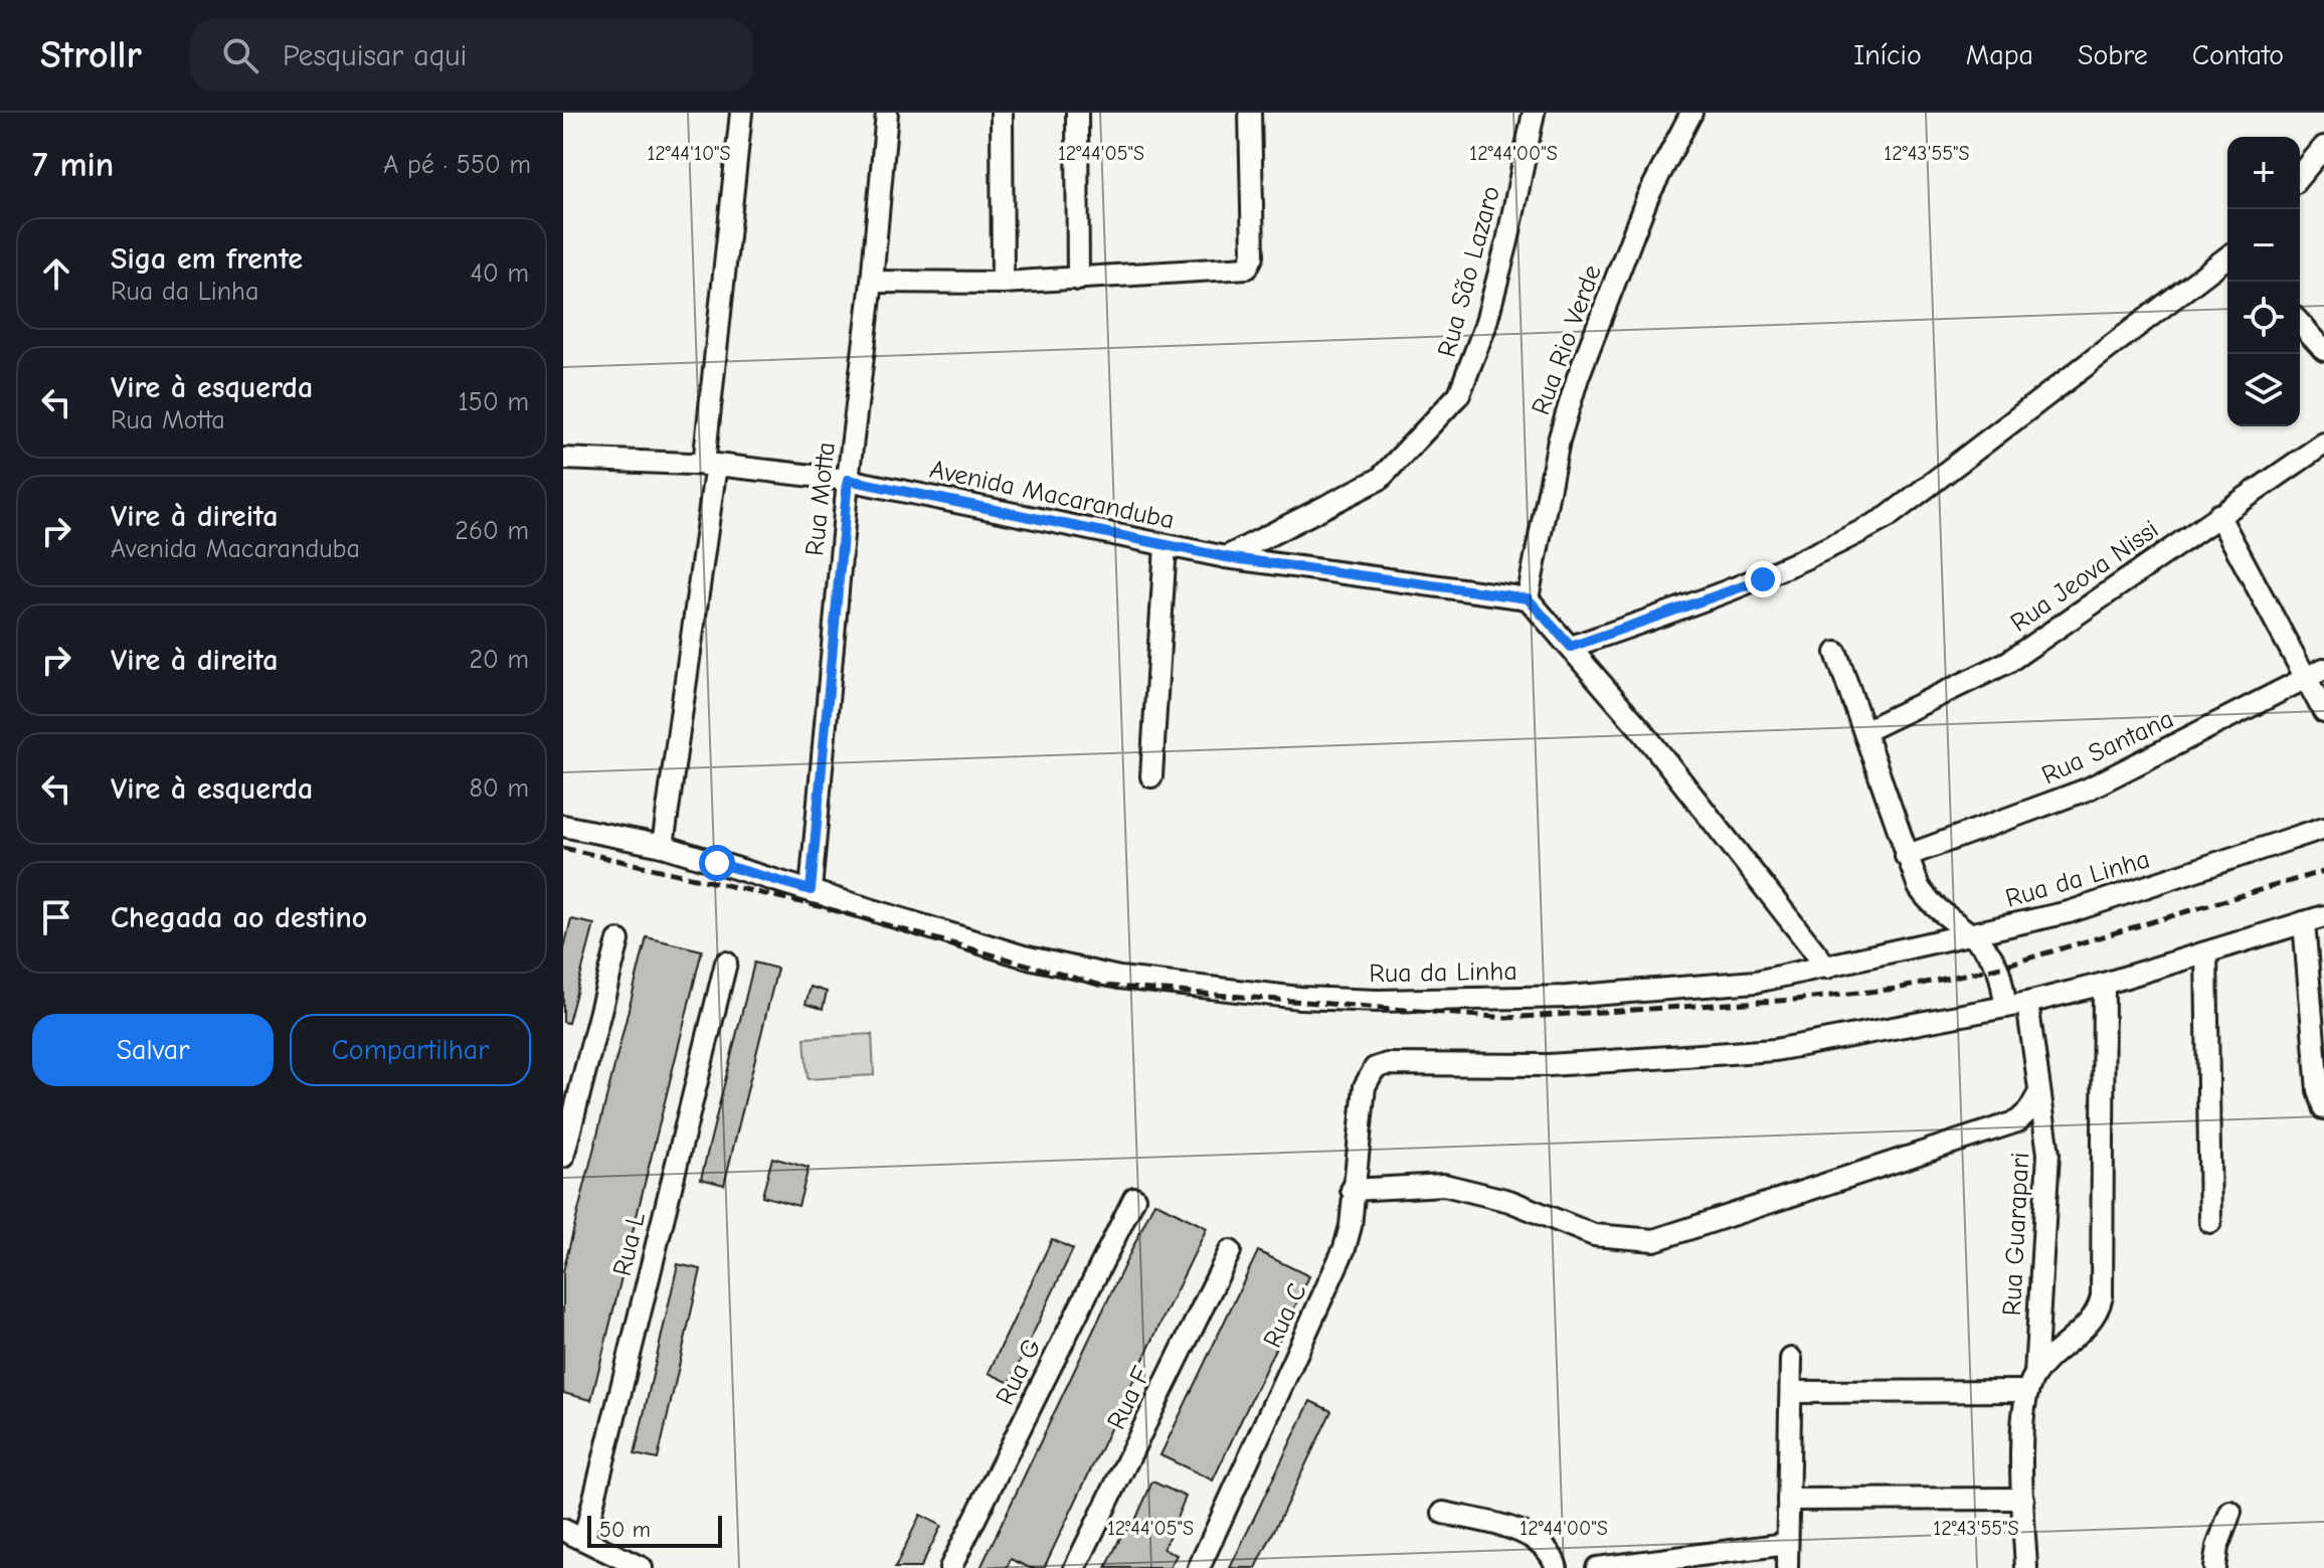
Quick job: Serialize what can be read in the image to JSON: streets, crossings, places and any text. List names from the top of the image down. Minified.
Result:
{"streets":{"street":["Rua São Lazaro","Rua Rio Verde","Avenida Macaranduba","Rua Motta","Rua Jeova Nissi","Rua Santana","Rua da Linha","Rua Guarapari","Rua L","Rua C","Rua G","Rua F"]},"crossings":[["Rua São Lazaro","Avenida Macaranduba"],["Rua Rio Verde","Avenida Macaranduba"],["Avenida Macaranduba","Rua Motta"],["Rua Motta","Rua da Linha"],["Rua Jeova Nissi","Rua Guarapari"],["Rua Santana","Rua Guarapari"],["Rua da Linha","Rua Guarapari"],["Rua Guarapari","Rua C"]],"scale_bar":"50 m","page":{"header":"Strollr","search":"Pesquisar aqui","nav":["Início","Mapa","Sobre","Contato"],"heading":["7 min","A pé · 550 m"],"map_buttons":["+","−"],"list":[["Siga em frente","Rua da Linha","40 m"],["Vire à esquerda","Rua Motta","150 m"],["Vire à direita","Avenida Macaranduba","260 m"],["Vire à direita","20 m"],["Vire à esquerda","80 m"],"Chegada ao destino"],"buttons":["Salvar","Compartilhar"],"scale":"50 m"},"coordinates":["12°44'10\"S","12°44'05\"S","12°44'00\"S","12°43'55\"S"]}
